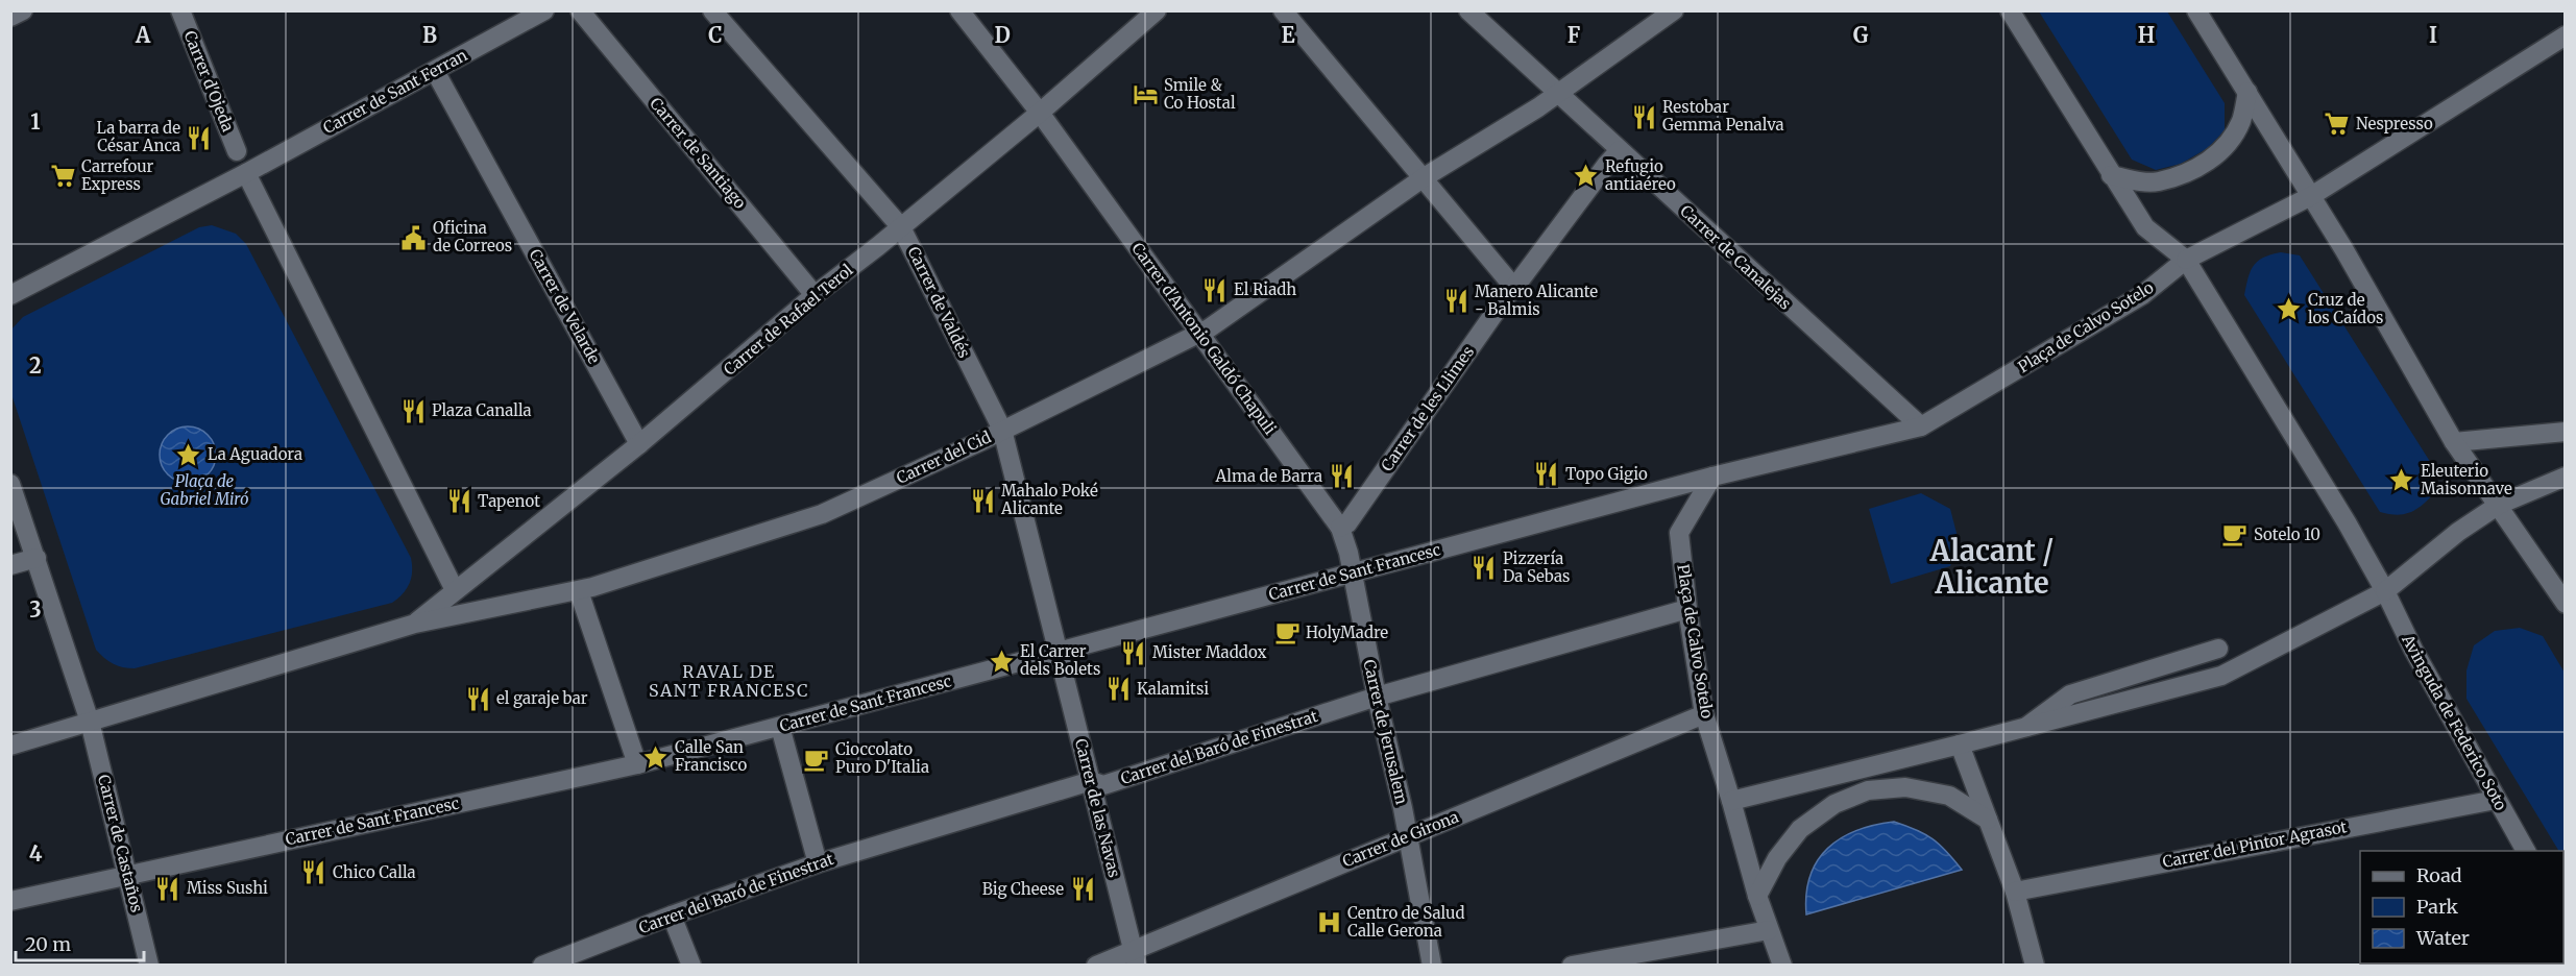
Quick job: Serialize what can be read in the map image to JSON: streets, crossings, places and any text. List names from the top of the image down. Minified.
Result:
{"streets":{"street":["Carrer d'Ojeda","Carrer de Sant Ferran","Carrer de Santiago","Carrer de Canalejas","Carrer de Valdés","Carrer de Velarde","Carrer de Rafael Terol","Plaça de Calvo Sotelo","Carrer d'Antonio Galdó Chapuli","Carrer de les Llimes","Carrer del Cid","Carrer de Sant Francesc","Avinguda de Federico Soto","Carrer de Jerusalem","Carrer del Baró de Finestrat","Carrer de las Navas","Carrer de Girona","Carrer de Castaños","Carrer del Pintor Agrasot"]},"crossings":[["Carrer de Sant Ferran","Carrer de Velarde"],["Carrer de Santiago","Carrer de Rafael Terol"],["Carrer de Canalejas","Plaça de Calvo Sotelo"],["Carrer de Canalejas","Carrer de les Llimes"],["Carrer de Canalejas","Carrer del Cid"],["Carrer de Valdés","Carrer de Rafael Terol"],["Carrer de Valdés","Carrer del Cid"],["Carrer de Valdés","Carrer de Sant Francesc"],["Carrer de Valdés","Carrer de las Navas"],["Carrer de Velarde","Carrer de Rafael Terol"],["Carrer de Rafael Terol","Carrer d'Antonio Galdó Chapuli"],["Carrer de Rafael Terol","Carrer del Cid"],["Plaça de Calvo Sotelo","Carrer de Sant Francesc"],["Plaça de Calvo Sotelo","Carrer del Baró de Finestrat"],["Plaça de Calvo Sotelo","Carrer de Girona"],["Carrer d'Antonio Galdó Chapuli","Carrer de les Llimes"],["Carrer d'Antonio Galdó Chapuli","Carrer del Cid"],["Carrer d'Antonio Galdó Chapuli","Carrer de Sant Francesc"],["Carrer d'Antonio Galdó Chapuli","Carrer de Jerusalem"],["Carrer de Sant Francesc","Carrer de Jerusalem"],["Carrer de Sant Francesc","Carrer de las Navas"],["Carrer de Sant Francesc","Carrer de Castaños"],["Avinguda de Federico Soto","Carrer del Pintor Agrasot"],["Carrer de Jerusalem","Carrer del Baró de Finestrat"],["Carrer de Jerusalem","Carrer de Girona"],["Carrer del Baró de Finestrat","Carrer de las Navas"],["Carrer de las Navas","Carrer de Girona"]],"districts":["Alacant / Alicante","RAVAL DE SANT FRANCESC"],"parks":["Plaça de Gabriel Miró"],"places":{"hotel":["Smile & Co Hostal"],"restaurant":["Restobar Gemma Penalva","La barra de César Anca","El Riadh","Manero Alicante - Balmis","Plaza Canalla","Topo Gigio","Alma de Barra","Mahalo Poké Alicante","Tapenot","Pizzería Da Sebas","Mister Maddox","Kalamitsi","el garaje bar","Chico Calla","Miss Sushi","Big Cheese"],"supermarket":["Nespresso","Carrefour Express"],"place":["Refugio antiaéreo","Cruz de los Caídos","La Aguadora","Eleuterio Maisonnave","El Carrer dels Bolets","Calle San Francisco"],"public building":["Oficina de Correos"],"cafe":["Sotelo 10","HolyMadre","Cioccolato Puro D'Italia"],"hospital":["Centro de Salud Calle Gerona"]},"legend":["Road","Park","Water"],"scale_bar":"20 m","grid":{"columns":["A","B","C","D","E","F","G","H","I"],"rows":["1","2","3","4"]}}
